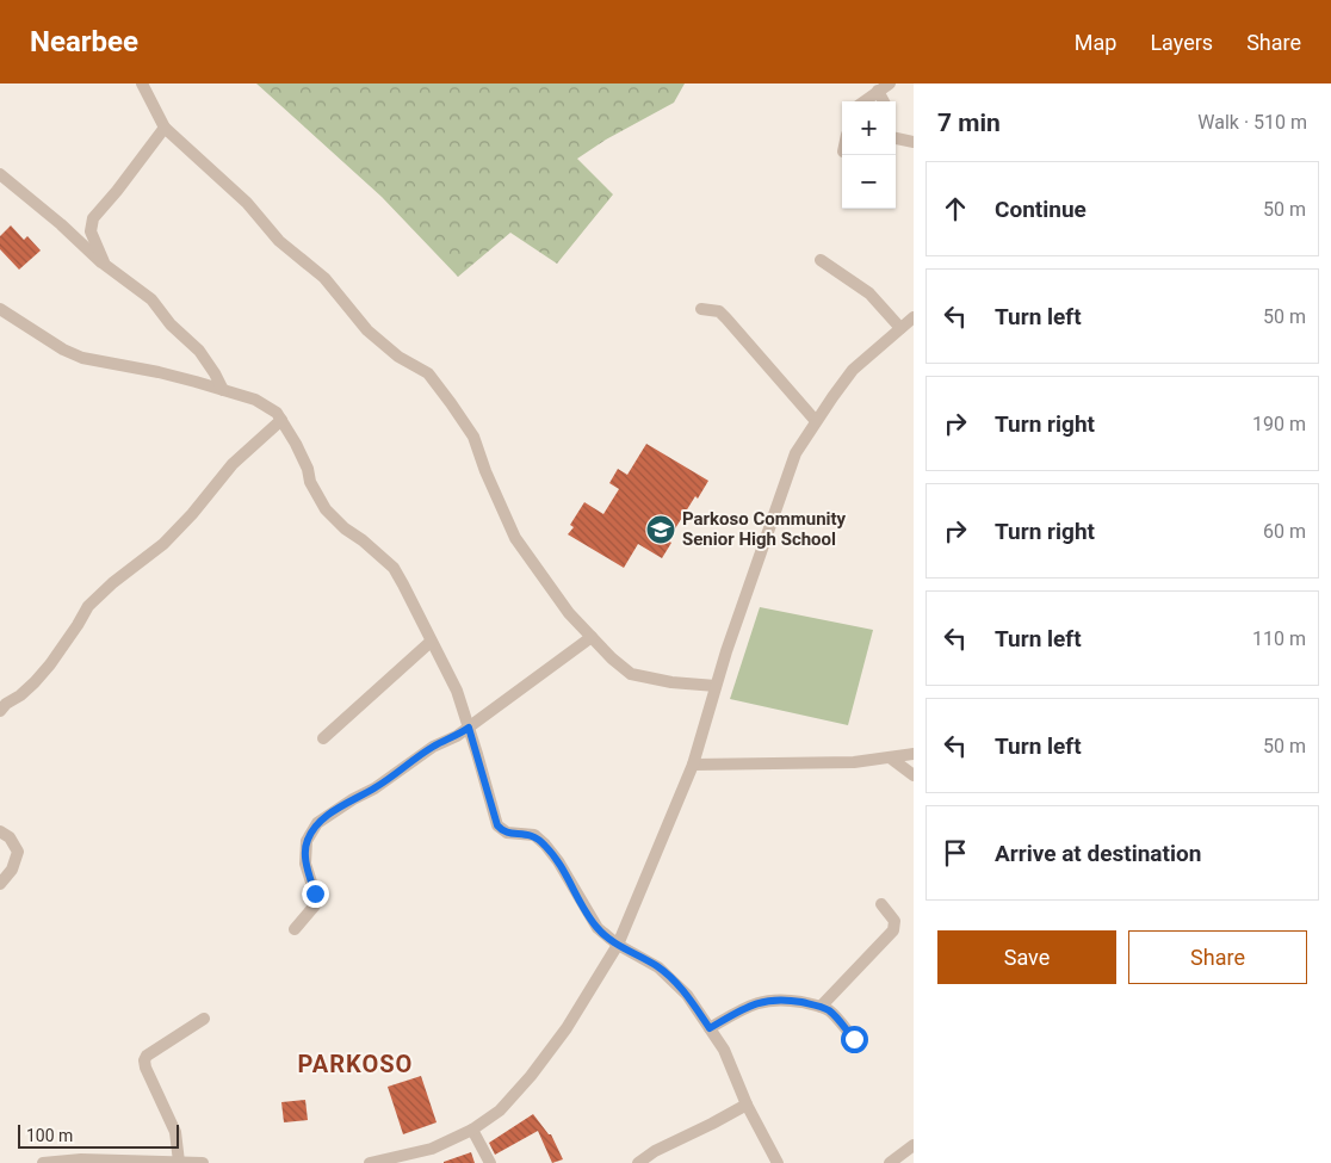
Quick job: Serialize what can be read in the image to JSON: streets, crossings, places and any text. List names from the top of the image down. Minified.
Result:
{"districts":["PARKOSO"],"places":{"school or university":["Parkoso Community Senior High School"]},"scale_bar":"100 m","page":{"header":"Nearbee","nav":["Map","Layers","Share"],"heading":["7 min","Walk · 510 m"],"map_buttons":["+","−"],"list":[["Continue","50 m"],["Turn left","50 m"],["Turn right","190 m"],["Turn right","60 m"],["Turn left","110 m"],["Turn left","50 m"],"Arrive at destination"],"buttons":["Save","Share"],"scale":"100 m"}}
